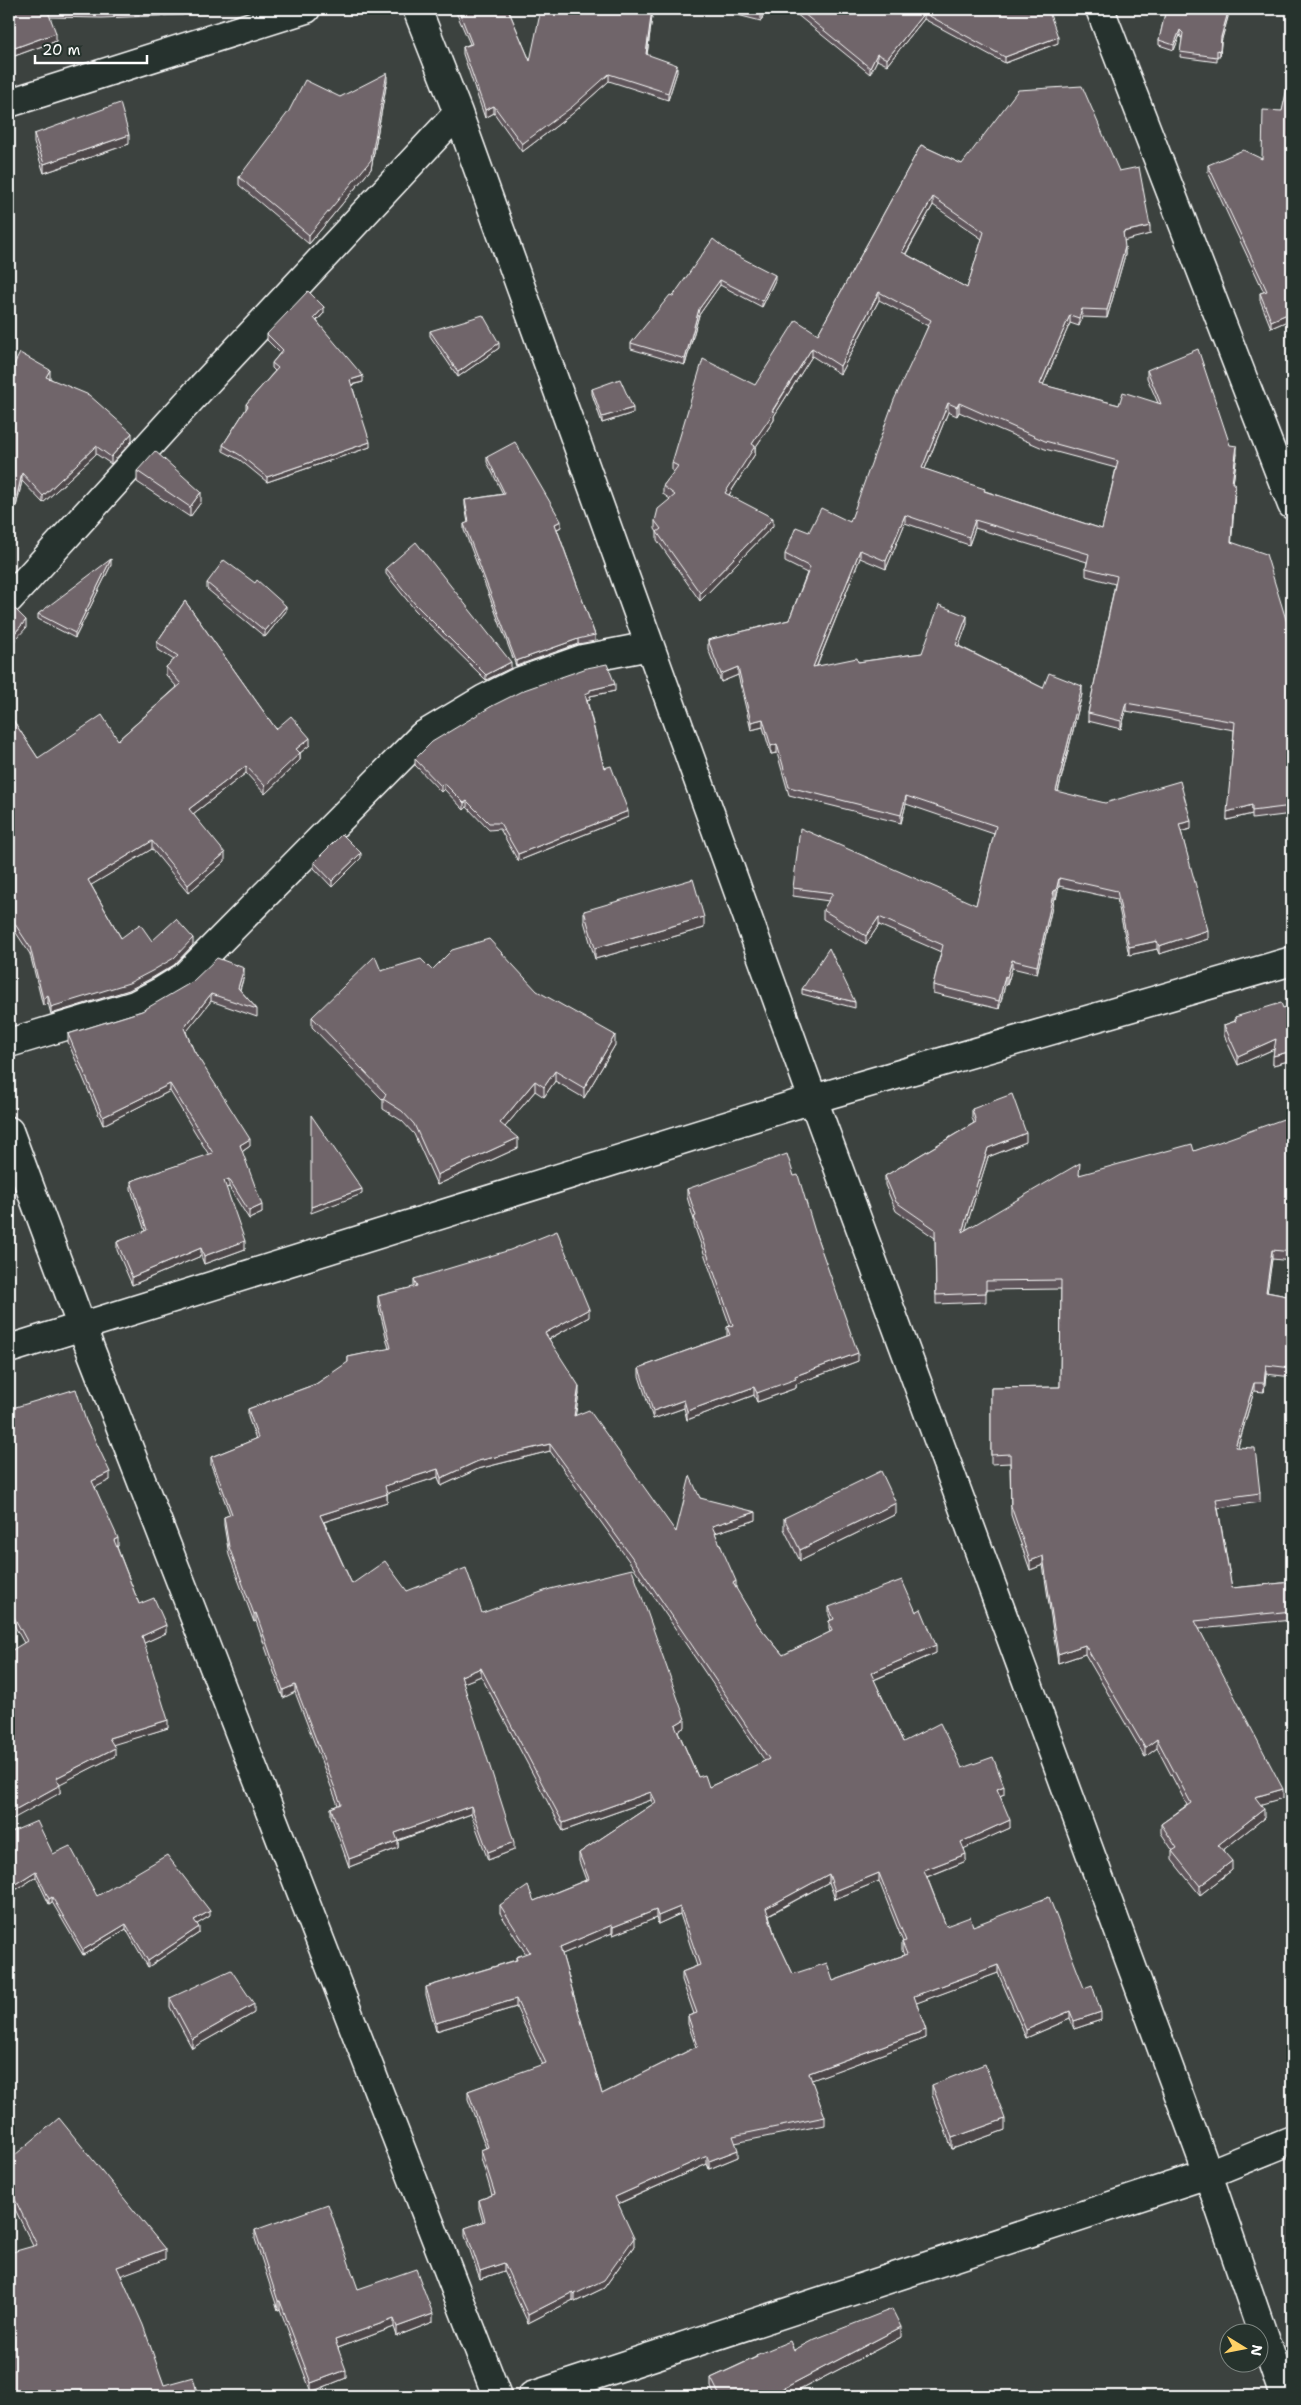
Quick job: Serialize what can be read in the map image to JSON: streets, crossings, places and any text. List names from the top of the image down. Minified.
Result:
{"scale_bar":"20 m","north":"right"}
